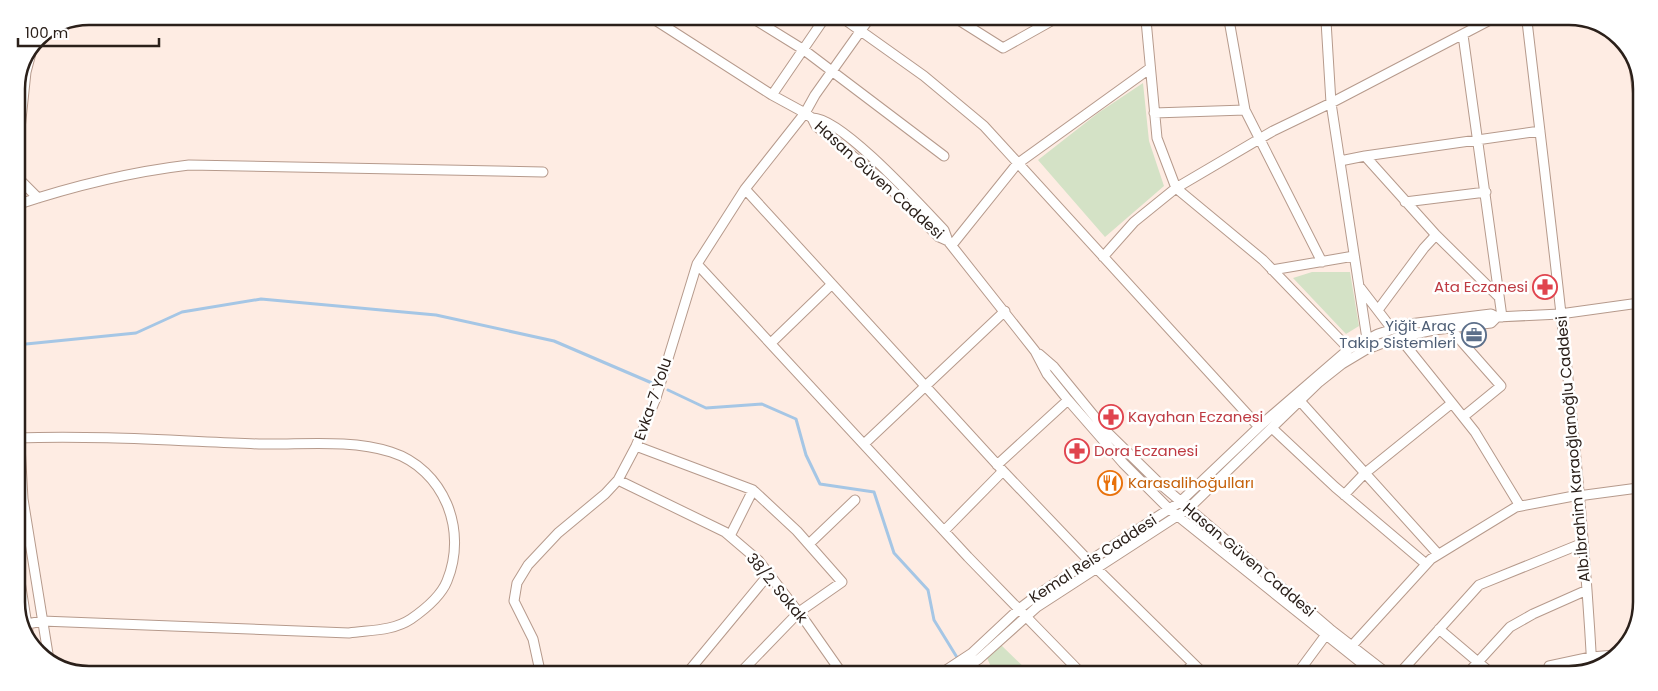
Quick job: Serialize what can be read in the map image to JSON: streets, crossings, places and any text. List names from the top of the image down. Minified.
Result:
{"streets":{"street":["Hasan Güven Caddesi","Evka-7 Yolu","Alb.İbrahim Karaoğlanoğlu Caddesi","Kemal Reis Caddesi","38/2. Sokak"]},"crossings":[["Hasan Güven Caddesi","Evka-7 Yolu"],["Hasan Güven Caddesi","Kemal Reis Caddesi"],["Evka-7 Yolu","38/2. Sokak"],["Alb.İbrahim Karaoğlanoğlu Caddesi","Kemal Reis Caddesi"]],"places":{"pharmacy":["Ata Eczanesi","Kayahan Eczanesi","Dora Eczanesi"],"office":["Yiğit Araç Takip Sistemleri"],"restaurant":["Karasalihoğulları"]},"scale_bar":"100 m"}
